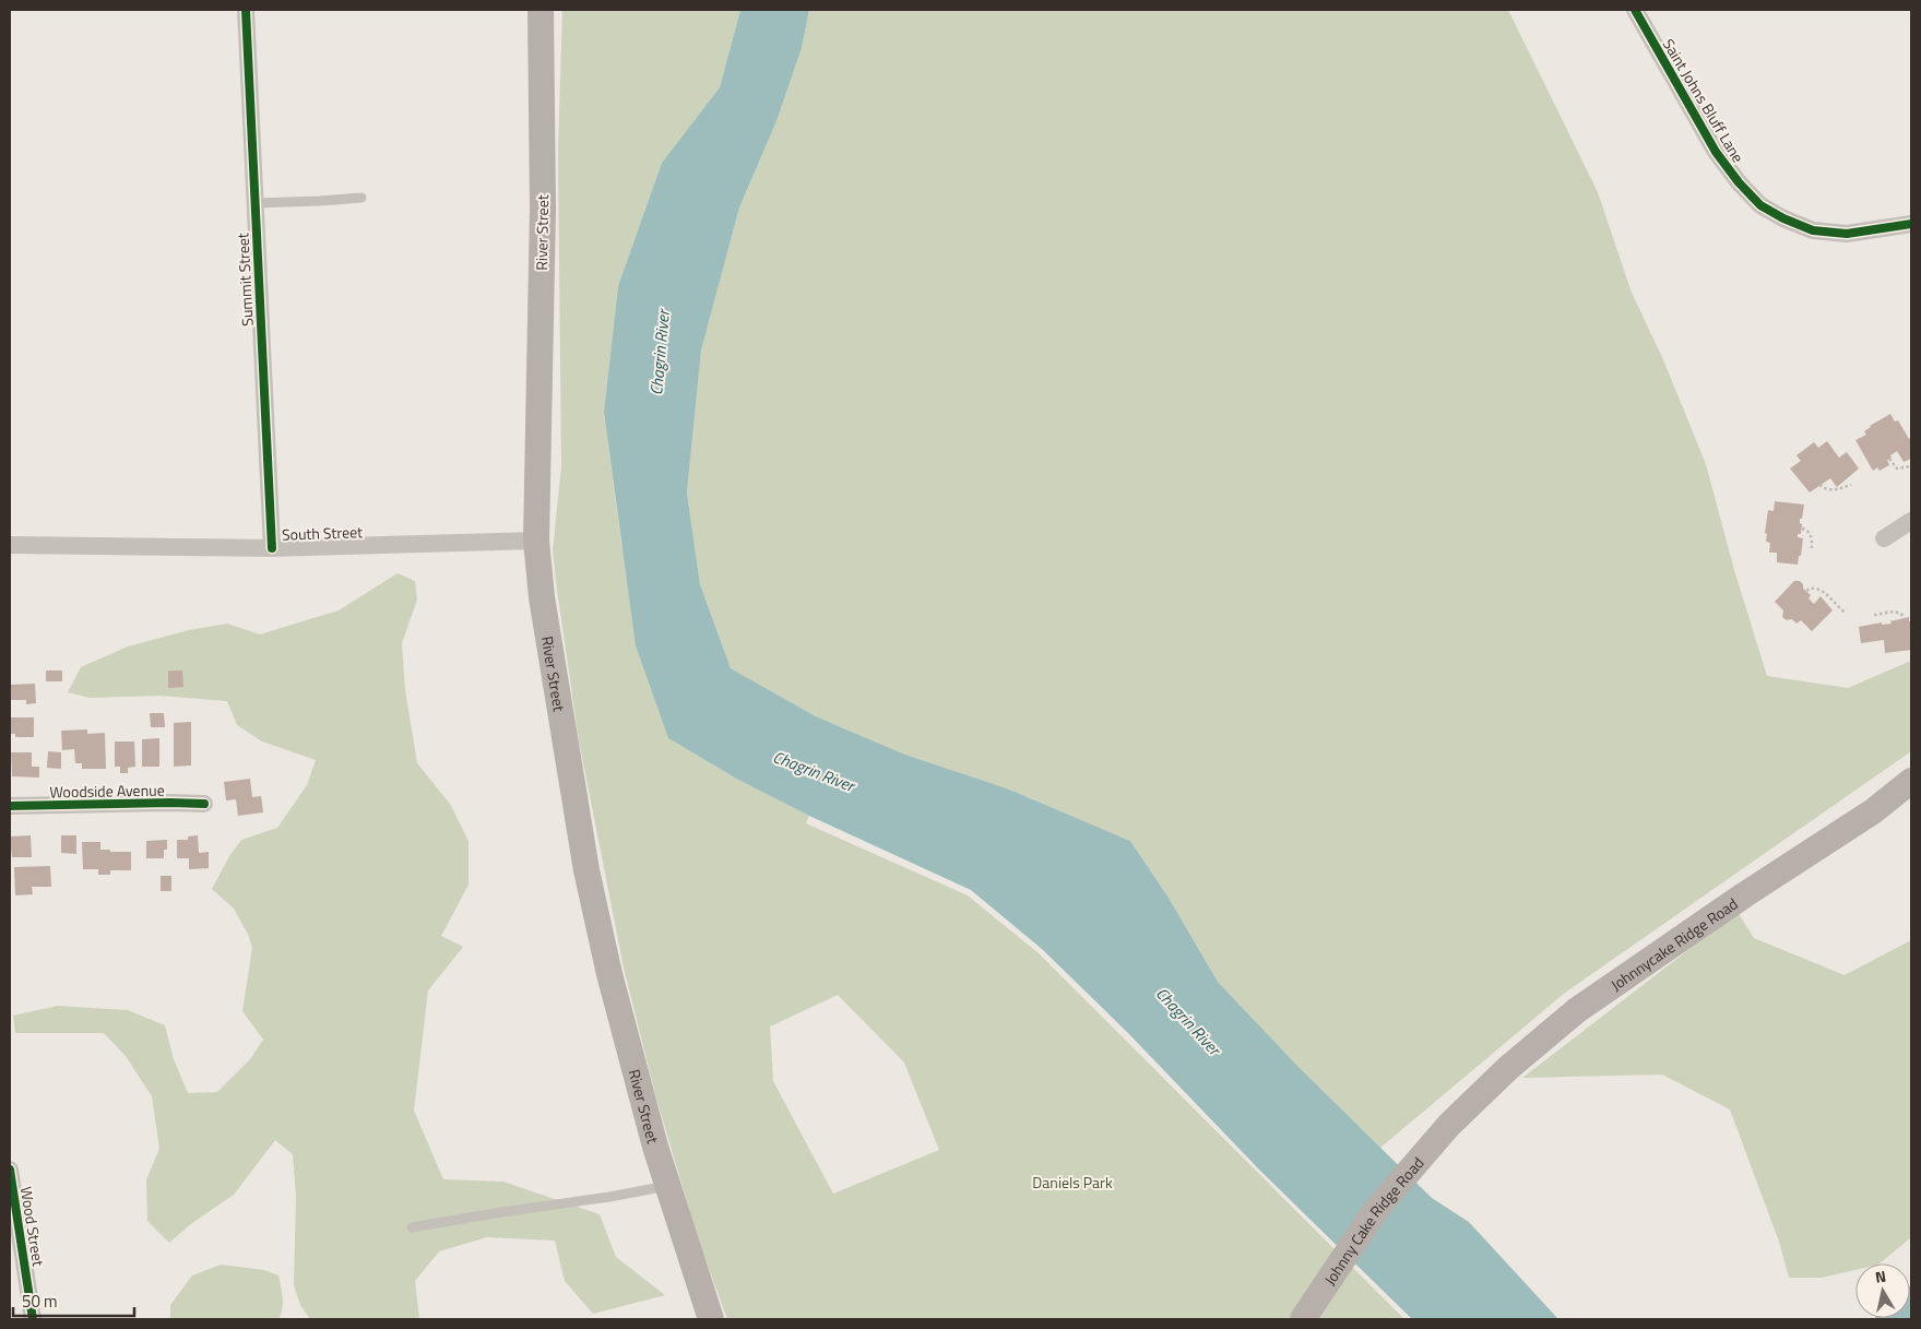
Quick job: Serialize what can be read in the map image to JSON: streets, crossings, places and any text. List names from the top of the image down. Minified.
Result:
{"streets":{"main road":["River Street","Johnnycake Ridge Road","Johnny Cake Ridge Road"],"street":["Saint Johns Bluff Lane","Summit Street","South Street","Woodside Avenue","Wood Street"]},"crossings":[["River Street","South Street"],["Summit Street","South Street"],["Johnnycake Ridge Road","Johnny Cake Ridge Road"]],"water":["Chagrin River"],"parks":["Daniels Park"],"scale_bar":"50 m","north":"top"}
